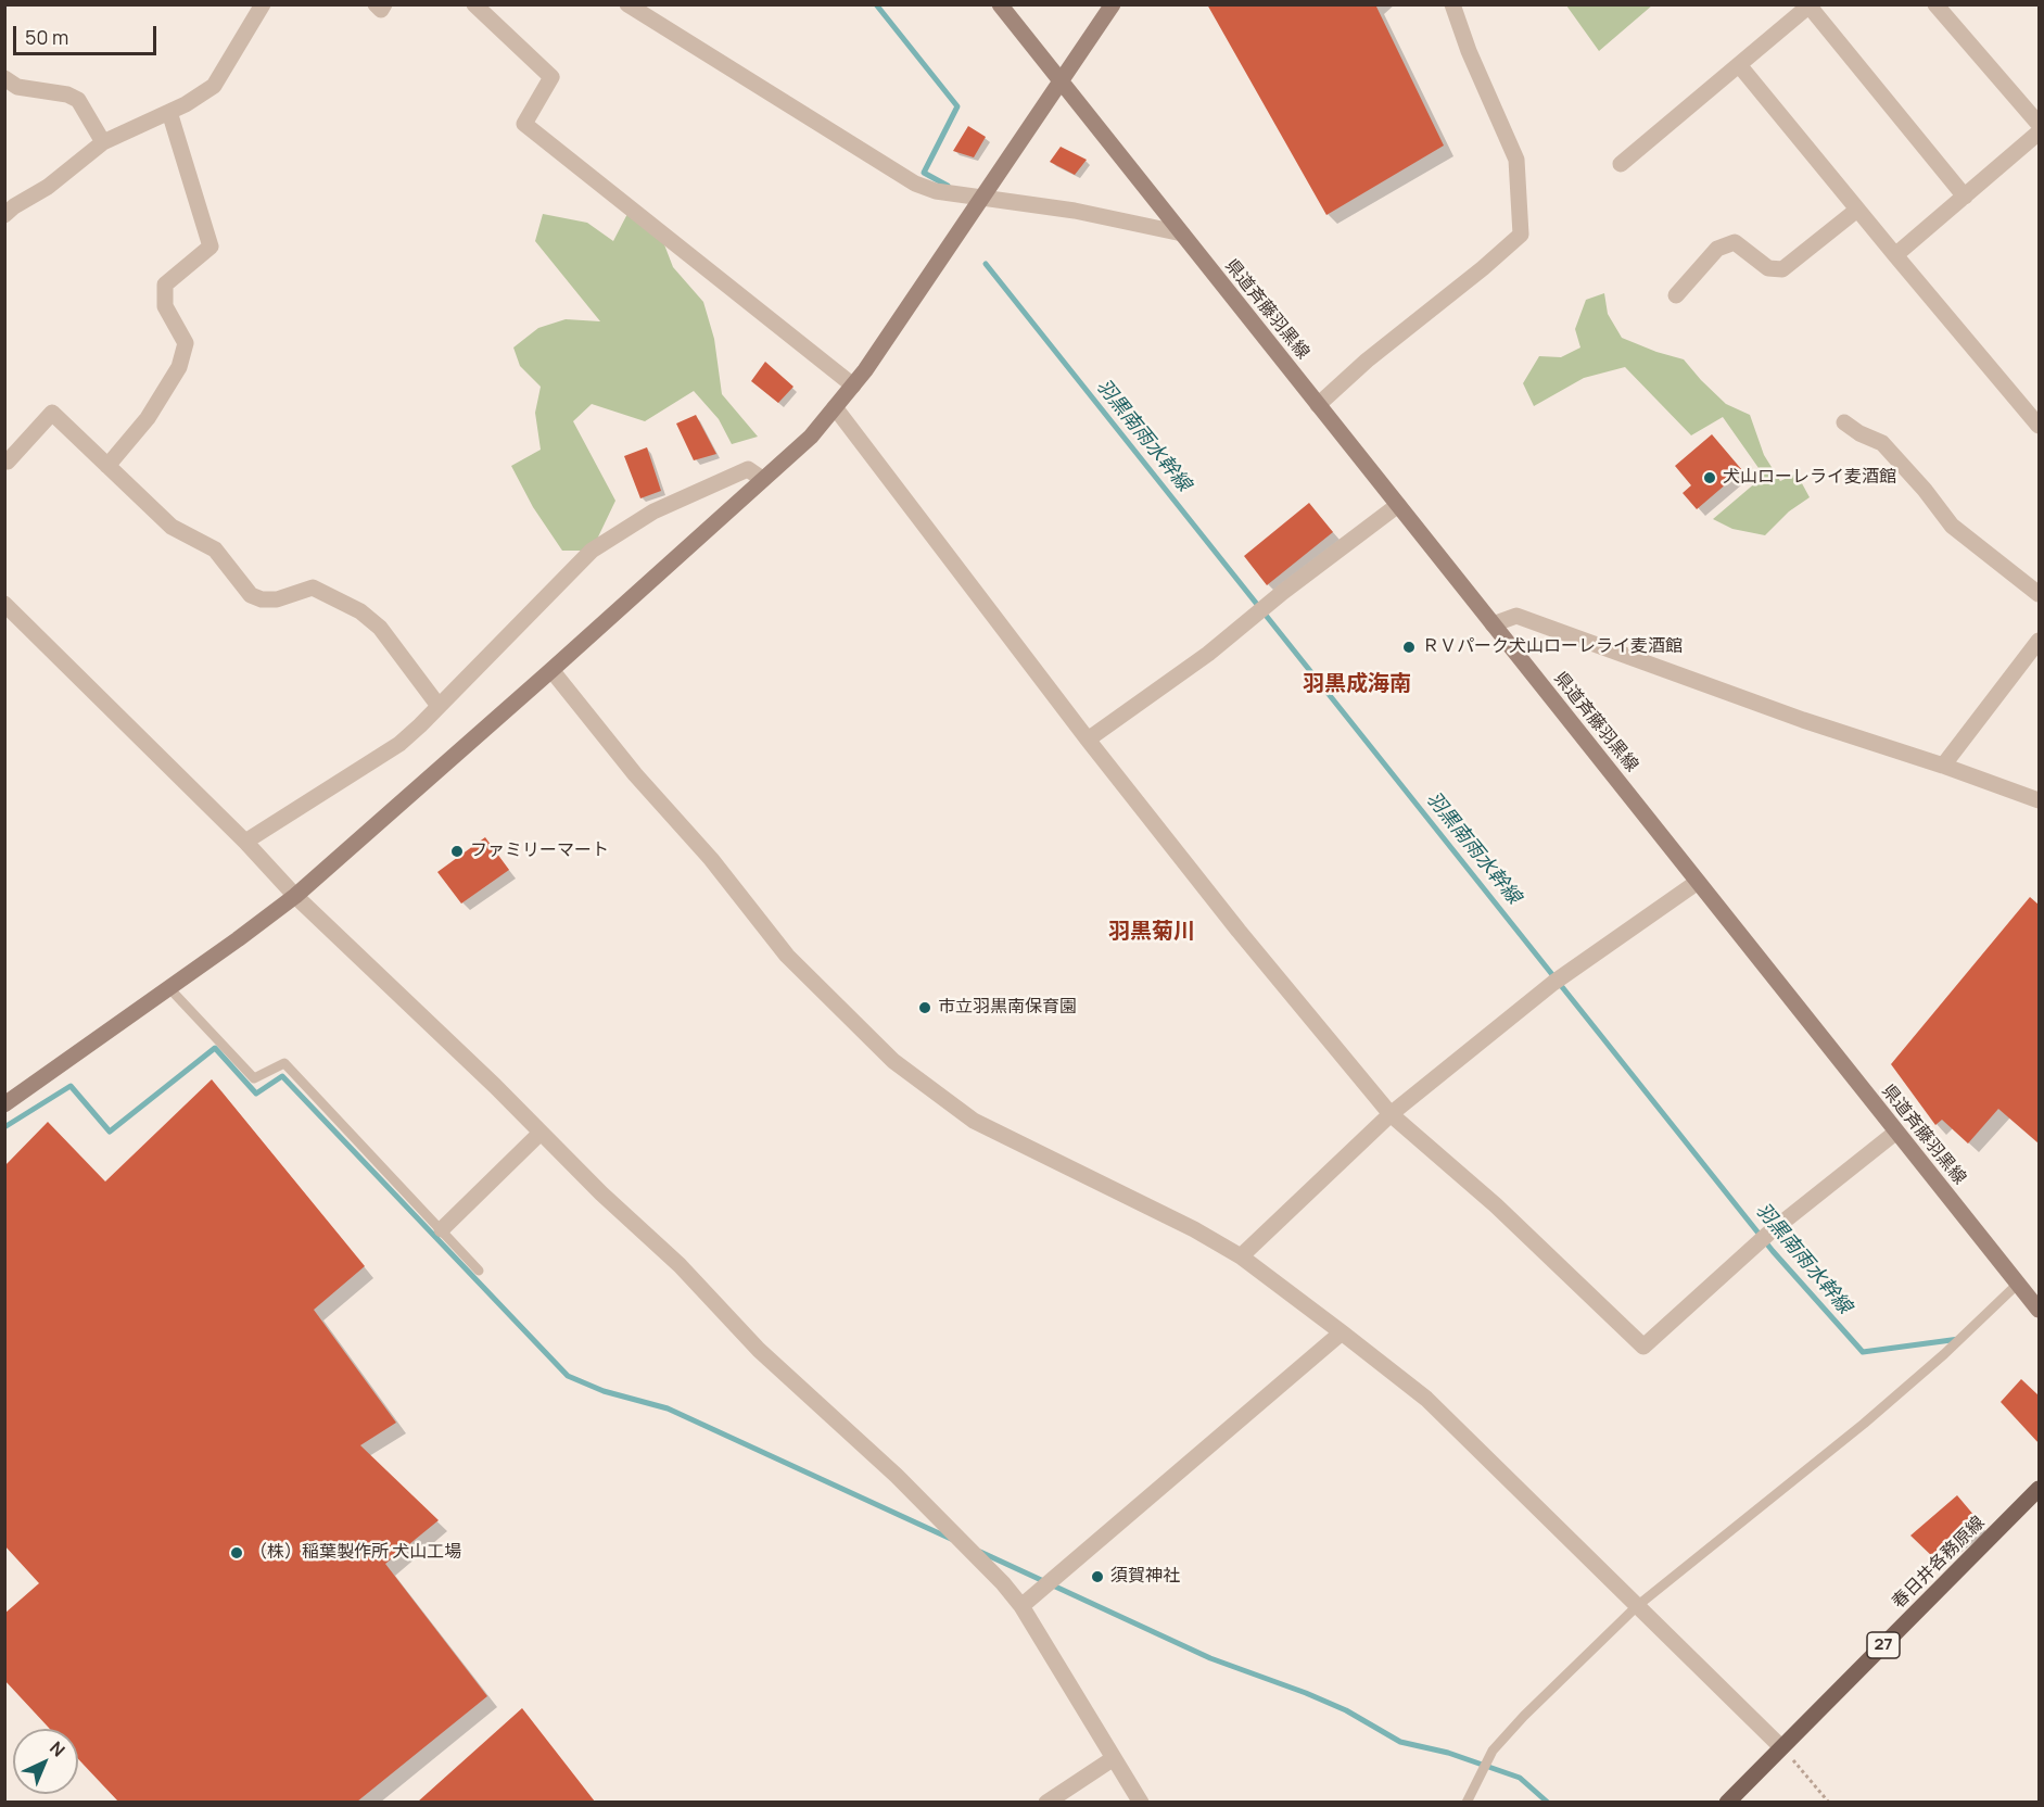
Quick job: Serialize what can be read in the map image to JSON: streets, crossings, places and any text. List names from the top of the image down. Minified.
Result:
{"streets":{"main road":["県道斉藤羽黒線","春日井各務原線","27"]},"districts":["羽黒成海南","羽黒菊川"],"water":["羽黒南雨水幹線"],"places":["犬山ローレライ麦酒館","ＲＶパーク犬山ローレライ麦酒館","ファミリーマート","市立羽黒南保育園","（株）稲葉製作所 犬山工場","須賀神社"],"scale_bar":"50 m","north":"top right"}
